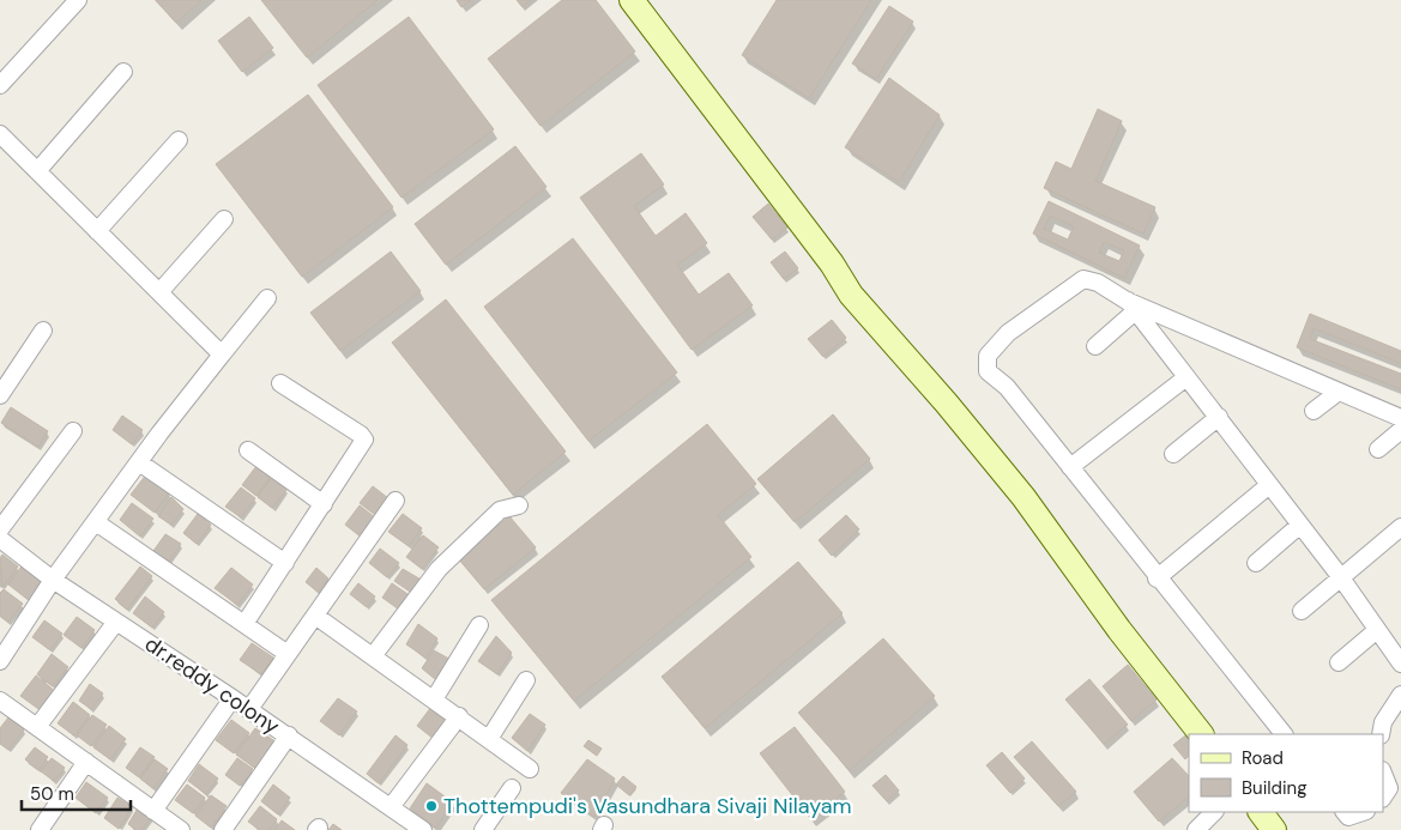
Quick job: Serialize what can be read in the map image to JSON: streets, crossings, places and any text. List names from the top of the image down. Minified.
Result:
{"streets":{"street":["dr.reddy colony"]},"places":["Thottempudi's Vasundhara Sivaji Nilayam"],"legend":["Road","Building"],"scale_bar":"50 m"}
